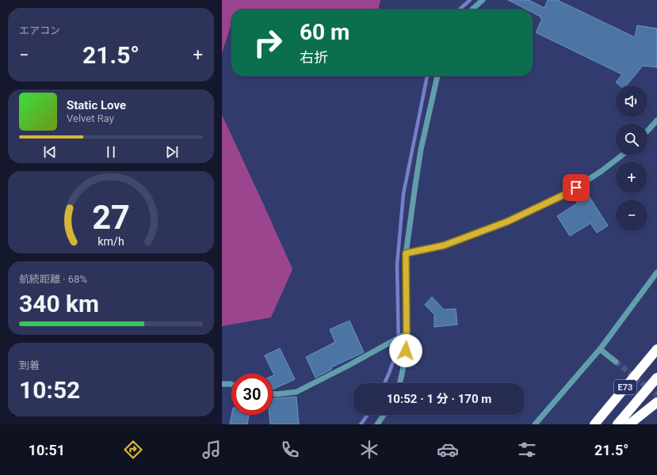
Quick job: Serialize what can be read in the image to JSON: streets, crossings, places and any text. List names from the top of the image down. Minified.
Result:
{"streets":{"highway":["E73"]},"page":{"tile":["エアコン",["航続距離 · 68%","340 km"],["到着","10:52"]],"turn":["60 m","右折"],"heat":["−","21.5°","+"],"map_buttons":["+","−"],"song":["Static Love","Velvet Ray"],"limit":"30","trip":"10:52 · 1 分 · 170 m","tabs":["10:51","21.5°"],"gauge":["27","km/h"]}}
